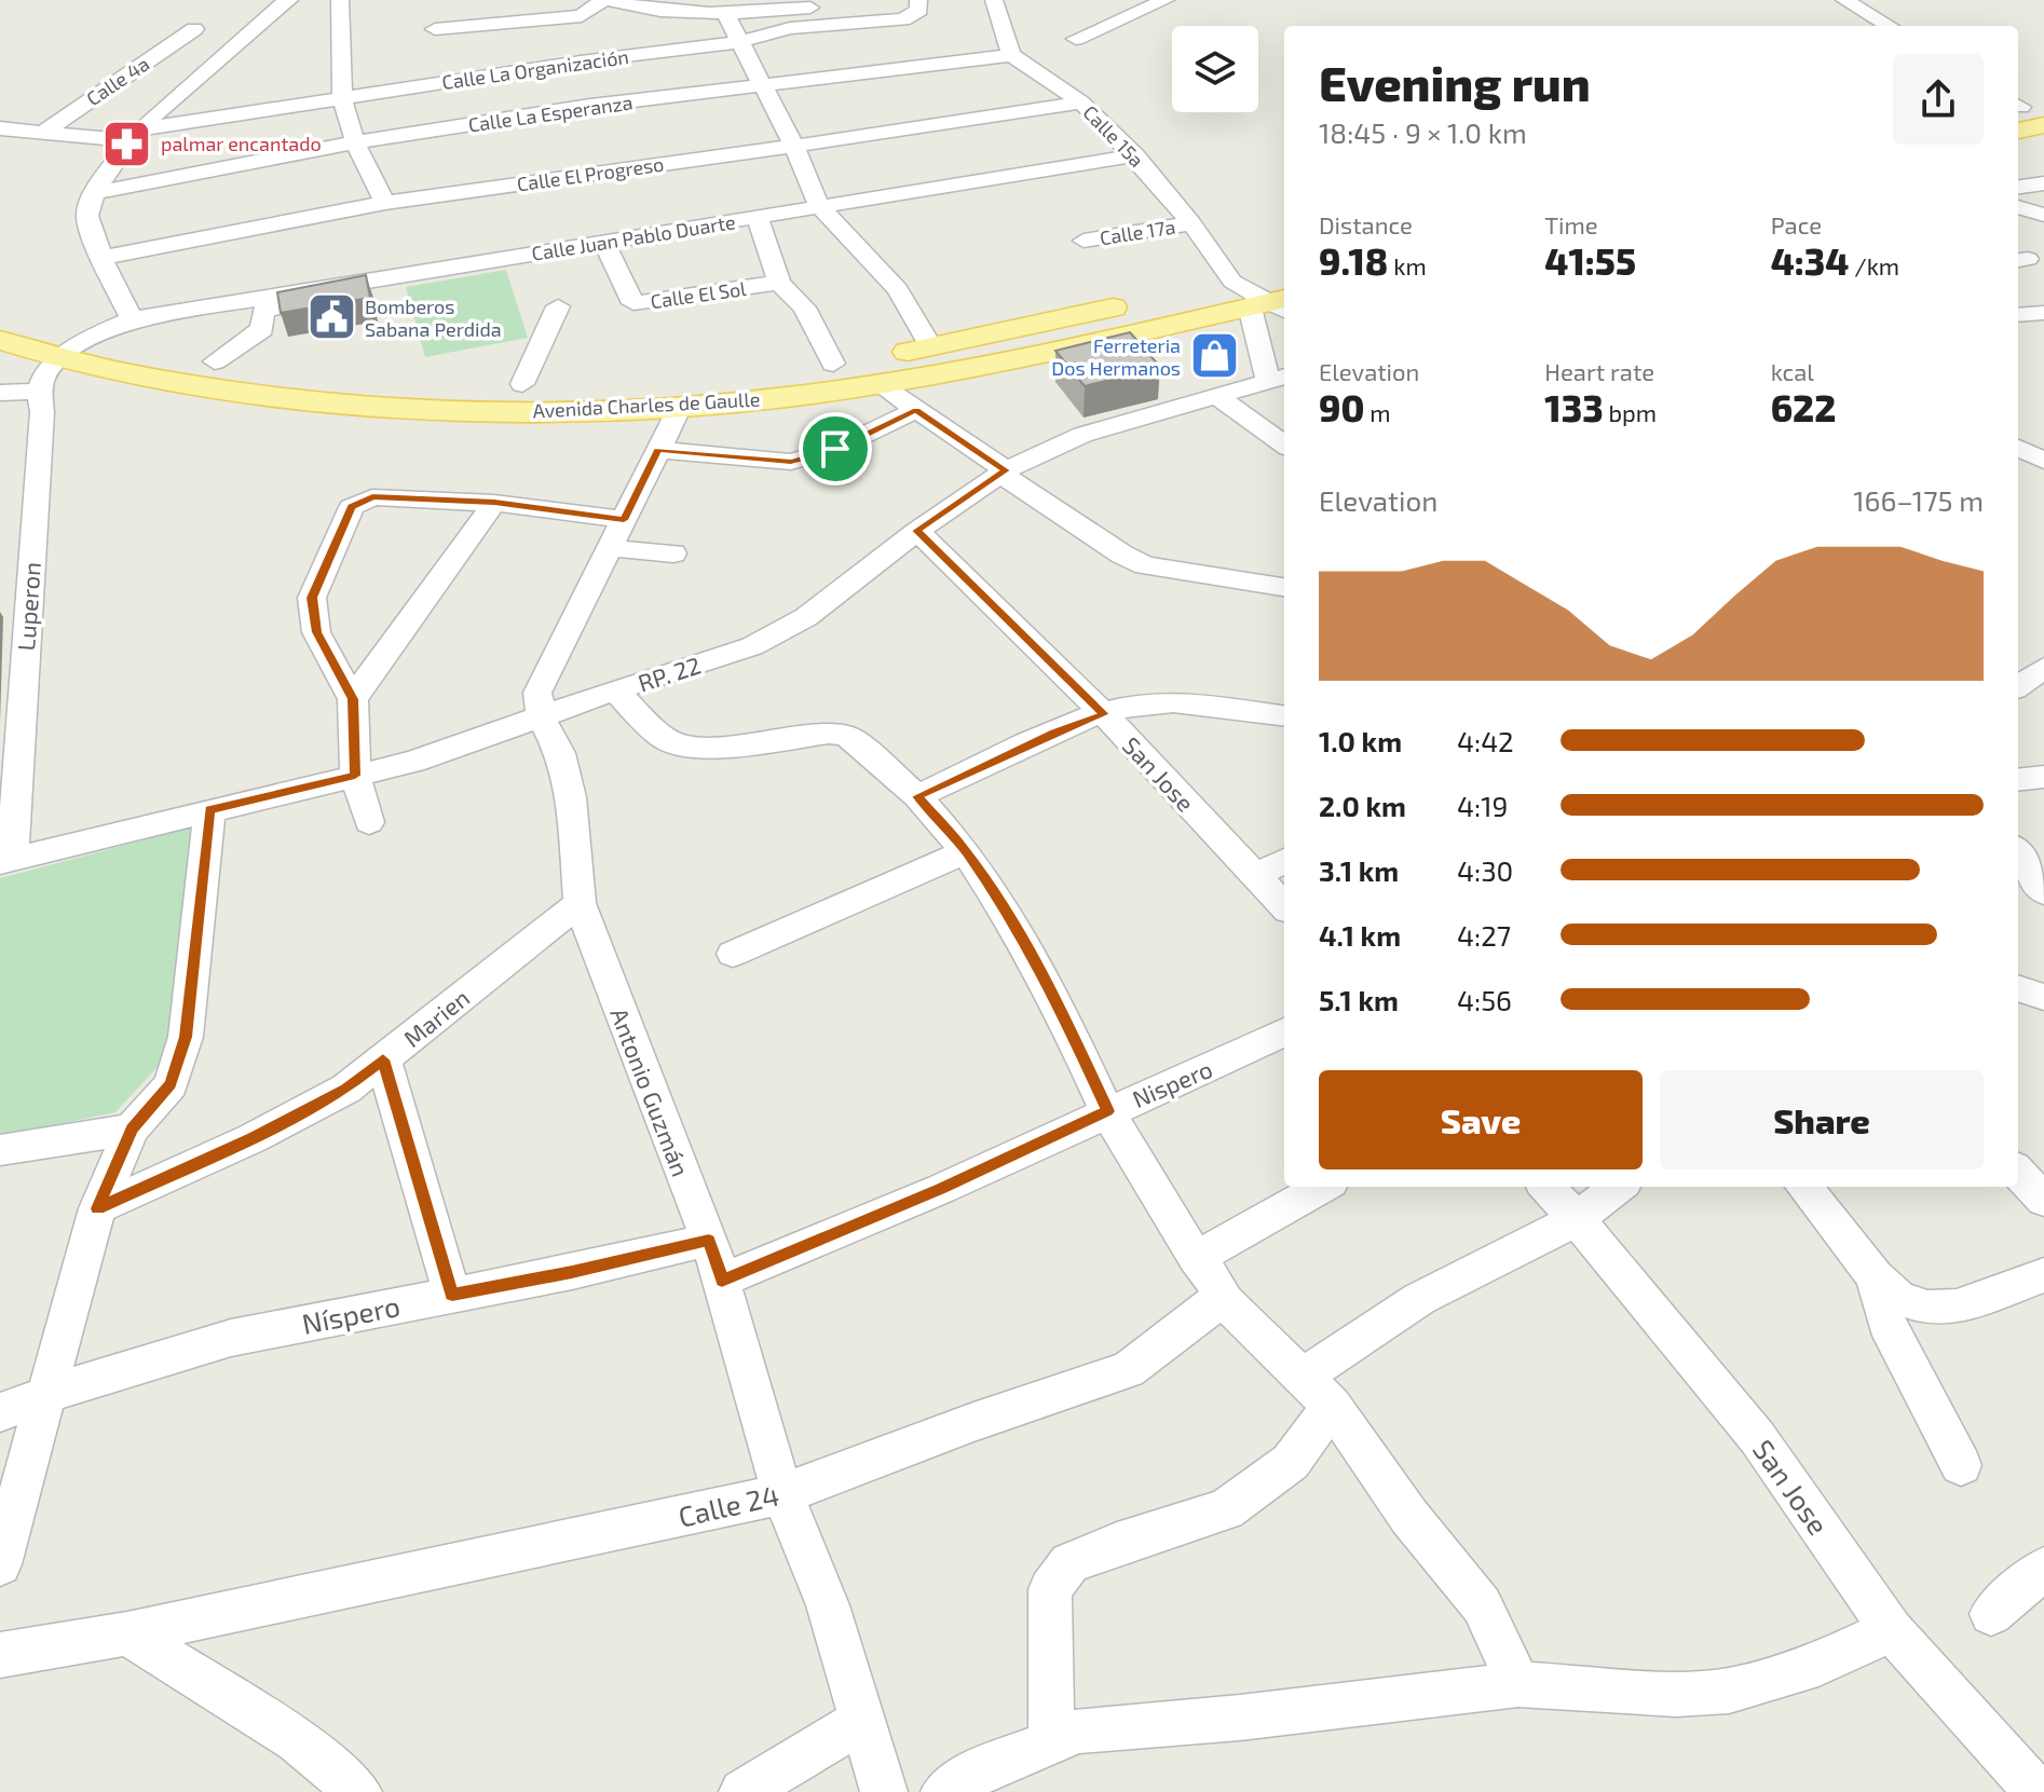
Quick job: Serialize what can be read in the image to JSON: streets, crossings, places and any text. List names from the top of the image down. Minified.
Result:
{"streets":{"main road":["Avenida Charles de Gaulle"],"street":["Calle La Organización","Calle 4a","Calle La Esperanza","Calle 15a","Calle El Progreso","Calle 17a","Calle Juan Pablo Duarte","Calle El Sol","Luperon","RP. 22","San Jose","Marien","Nispero","Antonio Guzmán","Níspero","Calle 24"]},"crossings":[["Calle La Organización","Calle 4a"],["Calle La Organización","Calle La Esperanza"],["Calle La Esperanza","Calle 15a"],["Calle 15a","Calle El Progreso"],["Calle 15a","Calle 17a"],["Calle 15a","Calle Juan Pablo Duarte"],["Calle Juan Pablo Duarte","Calle El Sol"],["Calle Juan Pablo Duarte","Avenida Charles de Gaulle"],["Luperon","RP. 22"],["RP. 22","San Jose"],["RP. 22","Antonio Guzmán"],["Marien","Antonio Guzmán"],["Nispero","Antonio Guzmán"],["Antonio Guzmán","Níspero"],["Antonio Guzmán","Calle 24"]],"places":{"pharmacy":["palmar encantado"],"public building":["Bomberos Sabana Perdida"],"shop":["Ferreteria Dos Hermanos"]},"page":{"heading":["Evening run","18:45 · 9 × 1.0 km"],"stats":[["Distance","9.18 km"],["Time","41:55"],["Pace","4:34 /km"],["Elevation","90 m"],["Heart rate","133 bpm"],["kcal","622"]],"chart":["Elevation","166–175 m"],"list":[{"name":"1.0 km","note":"4:42"},{"name":"2.0 km","note":"4:19"},{"name":"3.1 km","note":"4:30"},{"name":"4.1 km","note":"4:27"},{"name":"5.1 km","note":"4:56"}],"buttons":["Save","Share"]}}
